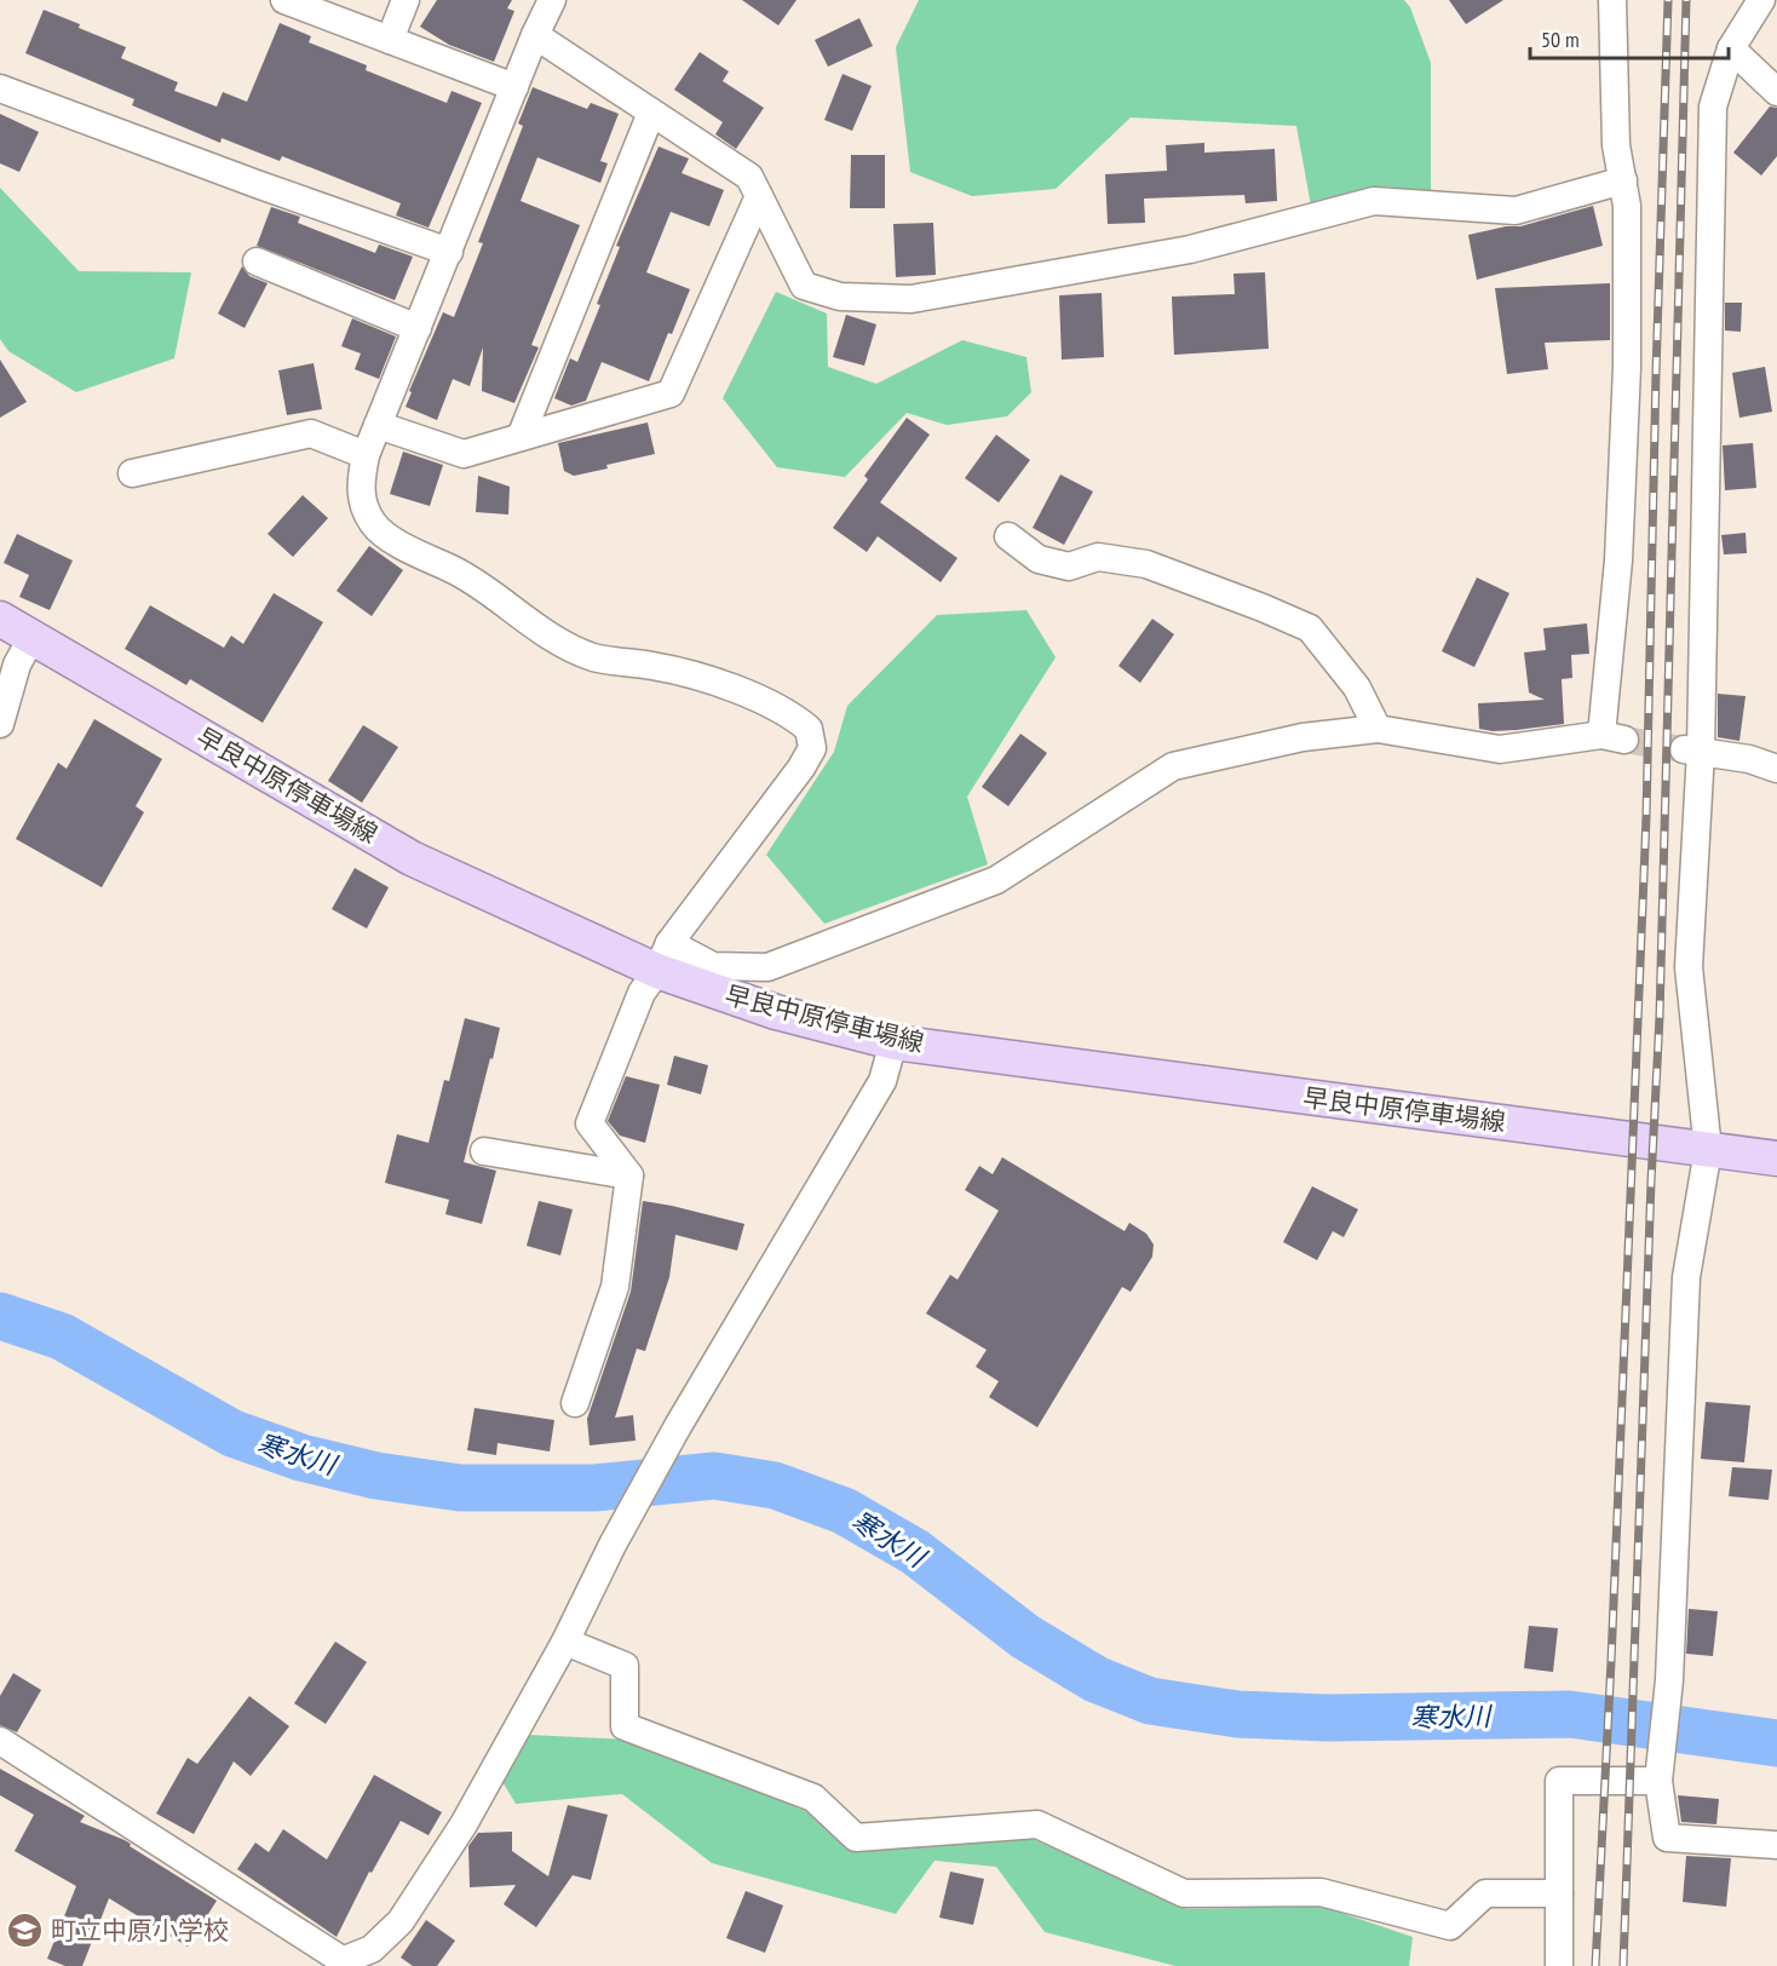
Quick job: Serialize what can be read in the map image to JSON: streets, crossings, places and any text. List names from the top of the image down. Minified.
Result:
{"streets":{"main road":["早良中原停車場線"]},"water":["寒水川"],"places":{"school or university":["町立中原小学校"]},"scale_bar":"50 m"}
